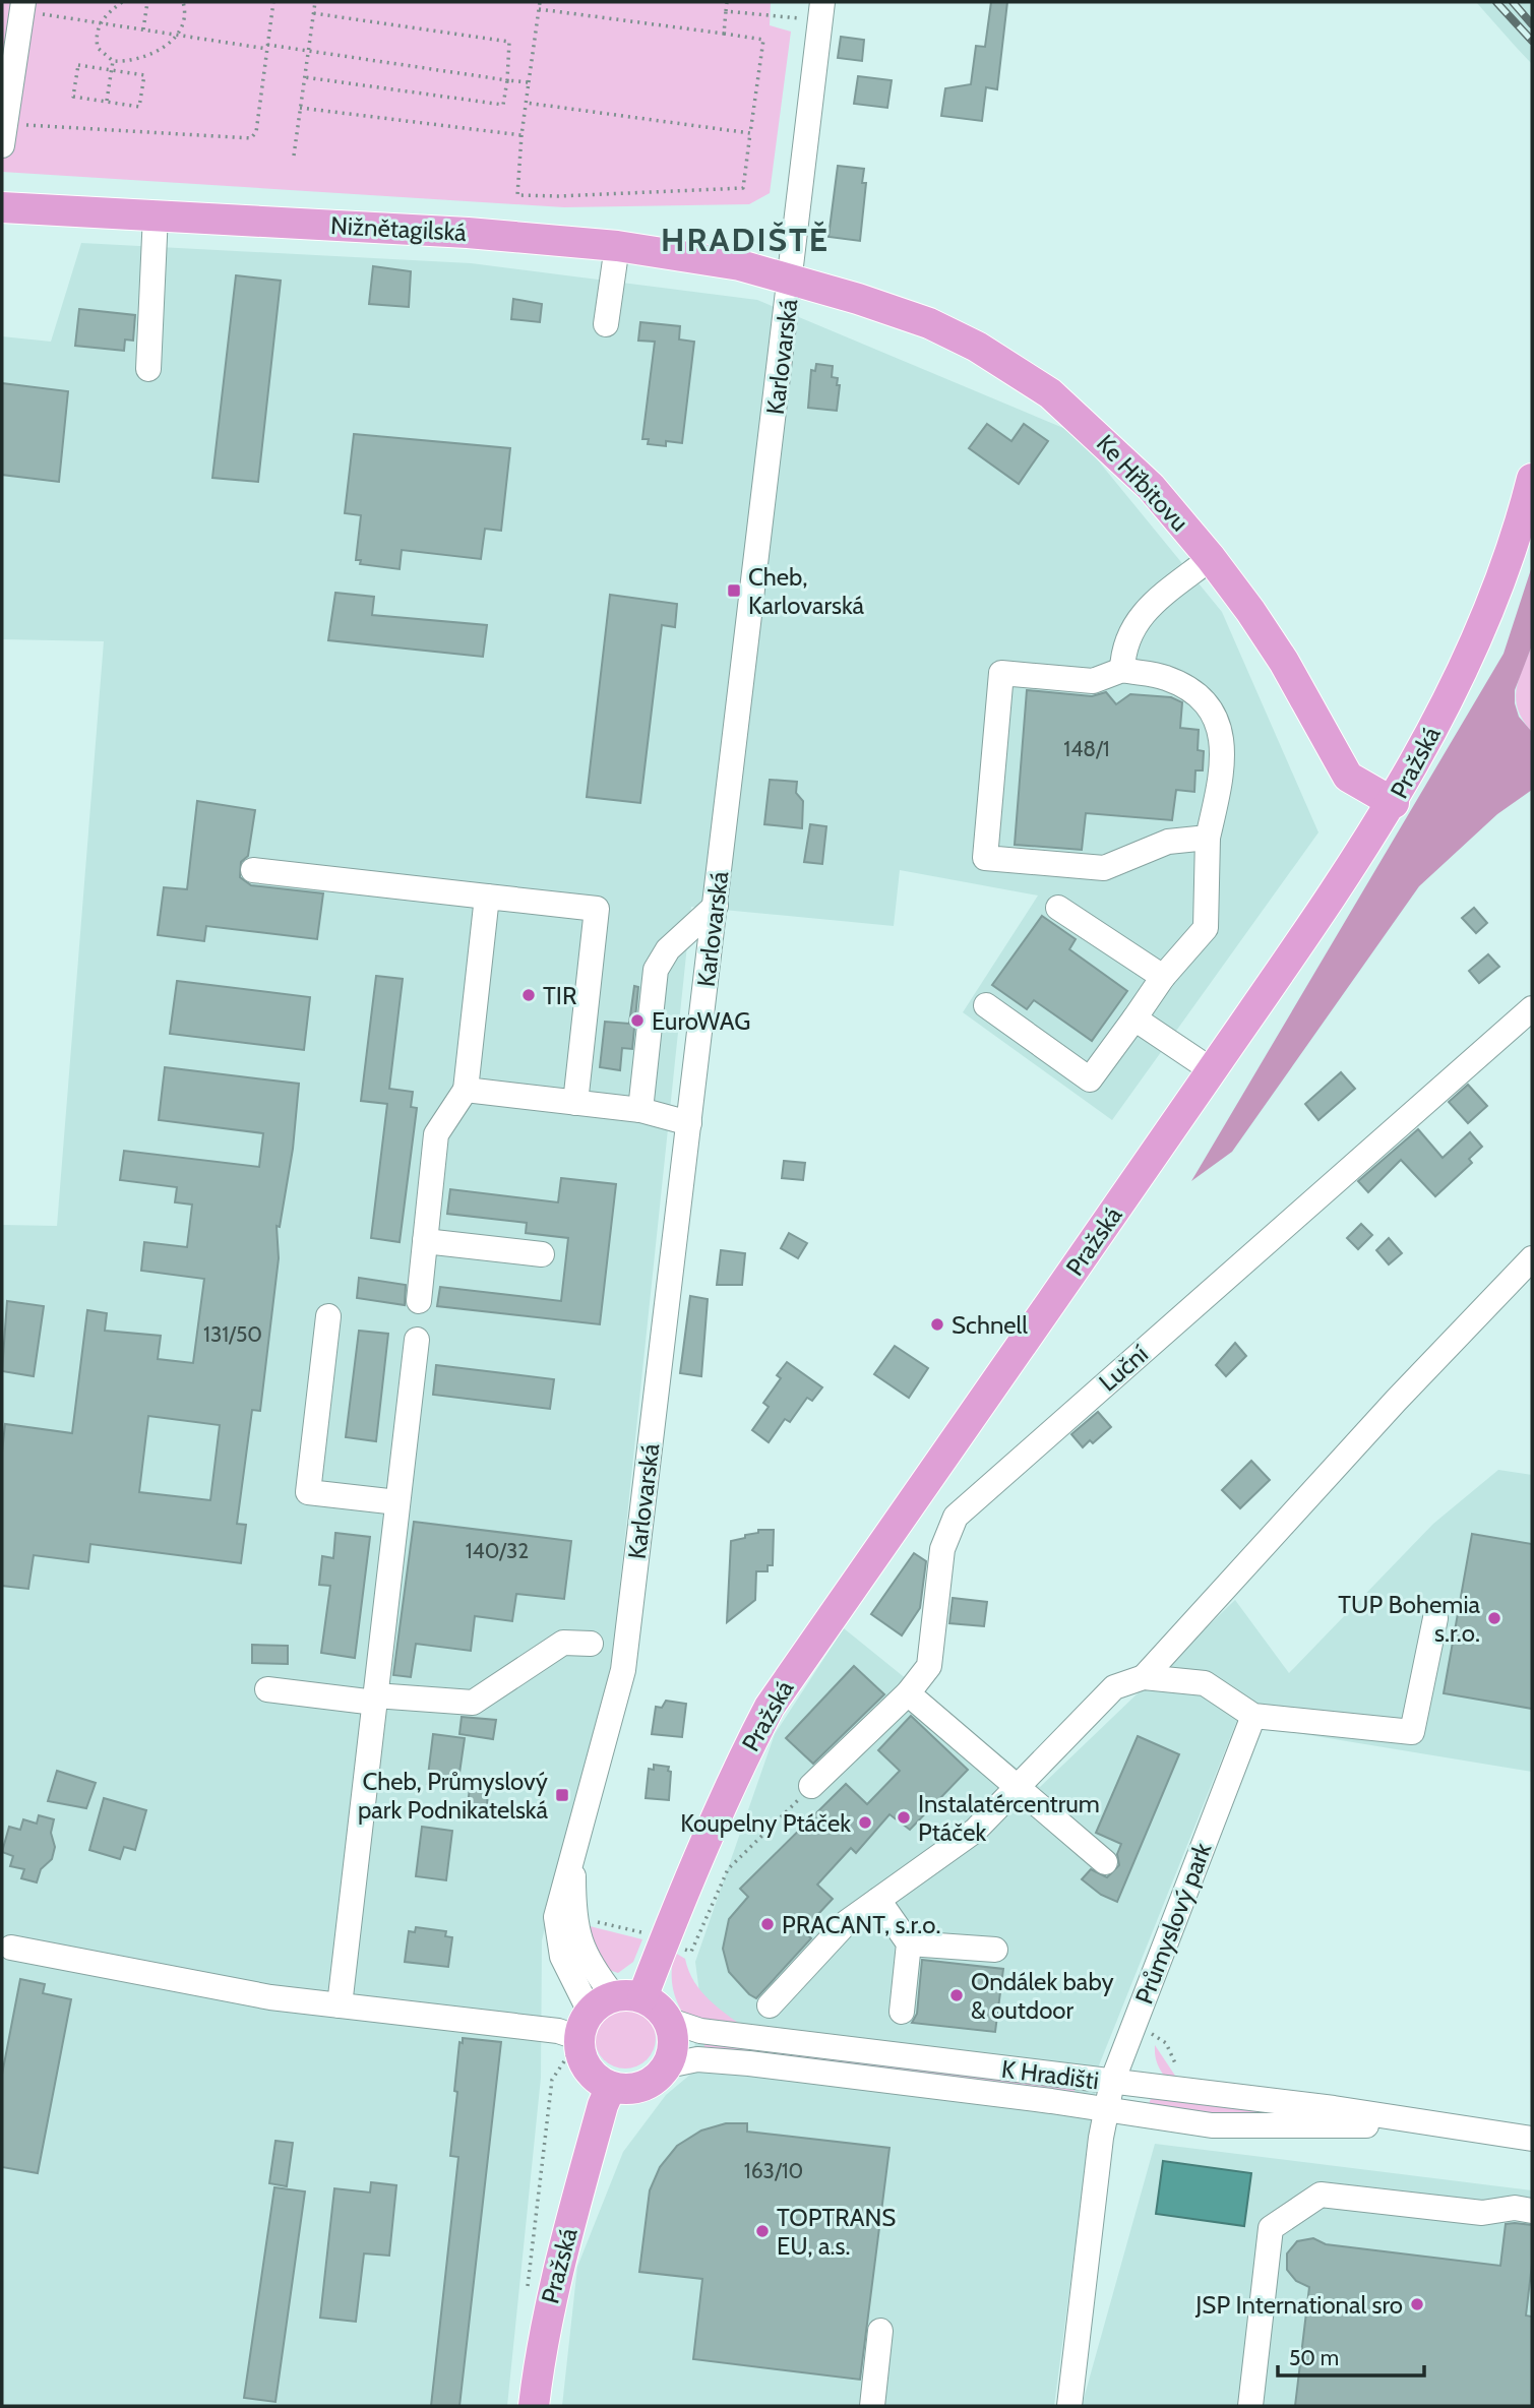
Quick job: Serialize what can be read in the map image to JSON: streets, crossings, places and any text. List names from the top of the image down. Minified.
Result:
{"streets":{"main road":["Nižnětagilská","Ke Hřbitovu","Pražská"],"street":["Karlovarská","Luční","Průmyslový park","K Hradišti"]},"crossings":[["Nižnětagilská","Karlovarská"],["Nižnětagilská","Ke Hřbitovu"],["Karlovarská","Ke Hřbitovu"],["Karlovarská","Pražská"],["Karlovarská","K Hradišti"],["Ke Hřbitovu","Pražská"],["Pražská","K Hradišti"],["Průmyslový park","K Hradišti"]],"districts":["HRADIŠTĚ"],"places":{"transit":["Cheb, Karlovarská","Cheb, Průmyslový park Podnikatelská"],"other":["TIR","EuroWAG","Schnell","TUP Bohemia s.r.o.","Instalatércentrum Ptáček","Koupelny Ptáček","PRACANT, s.r.o.","Ondálek baby & outdoor","TOPTRANS EU, a.s.","JSP International sro"]},"house_numbers":["148/1","131/50","140/32","163/10"],"scale_bar":"50 m"}
